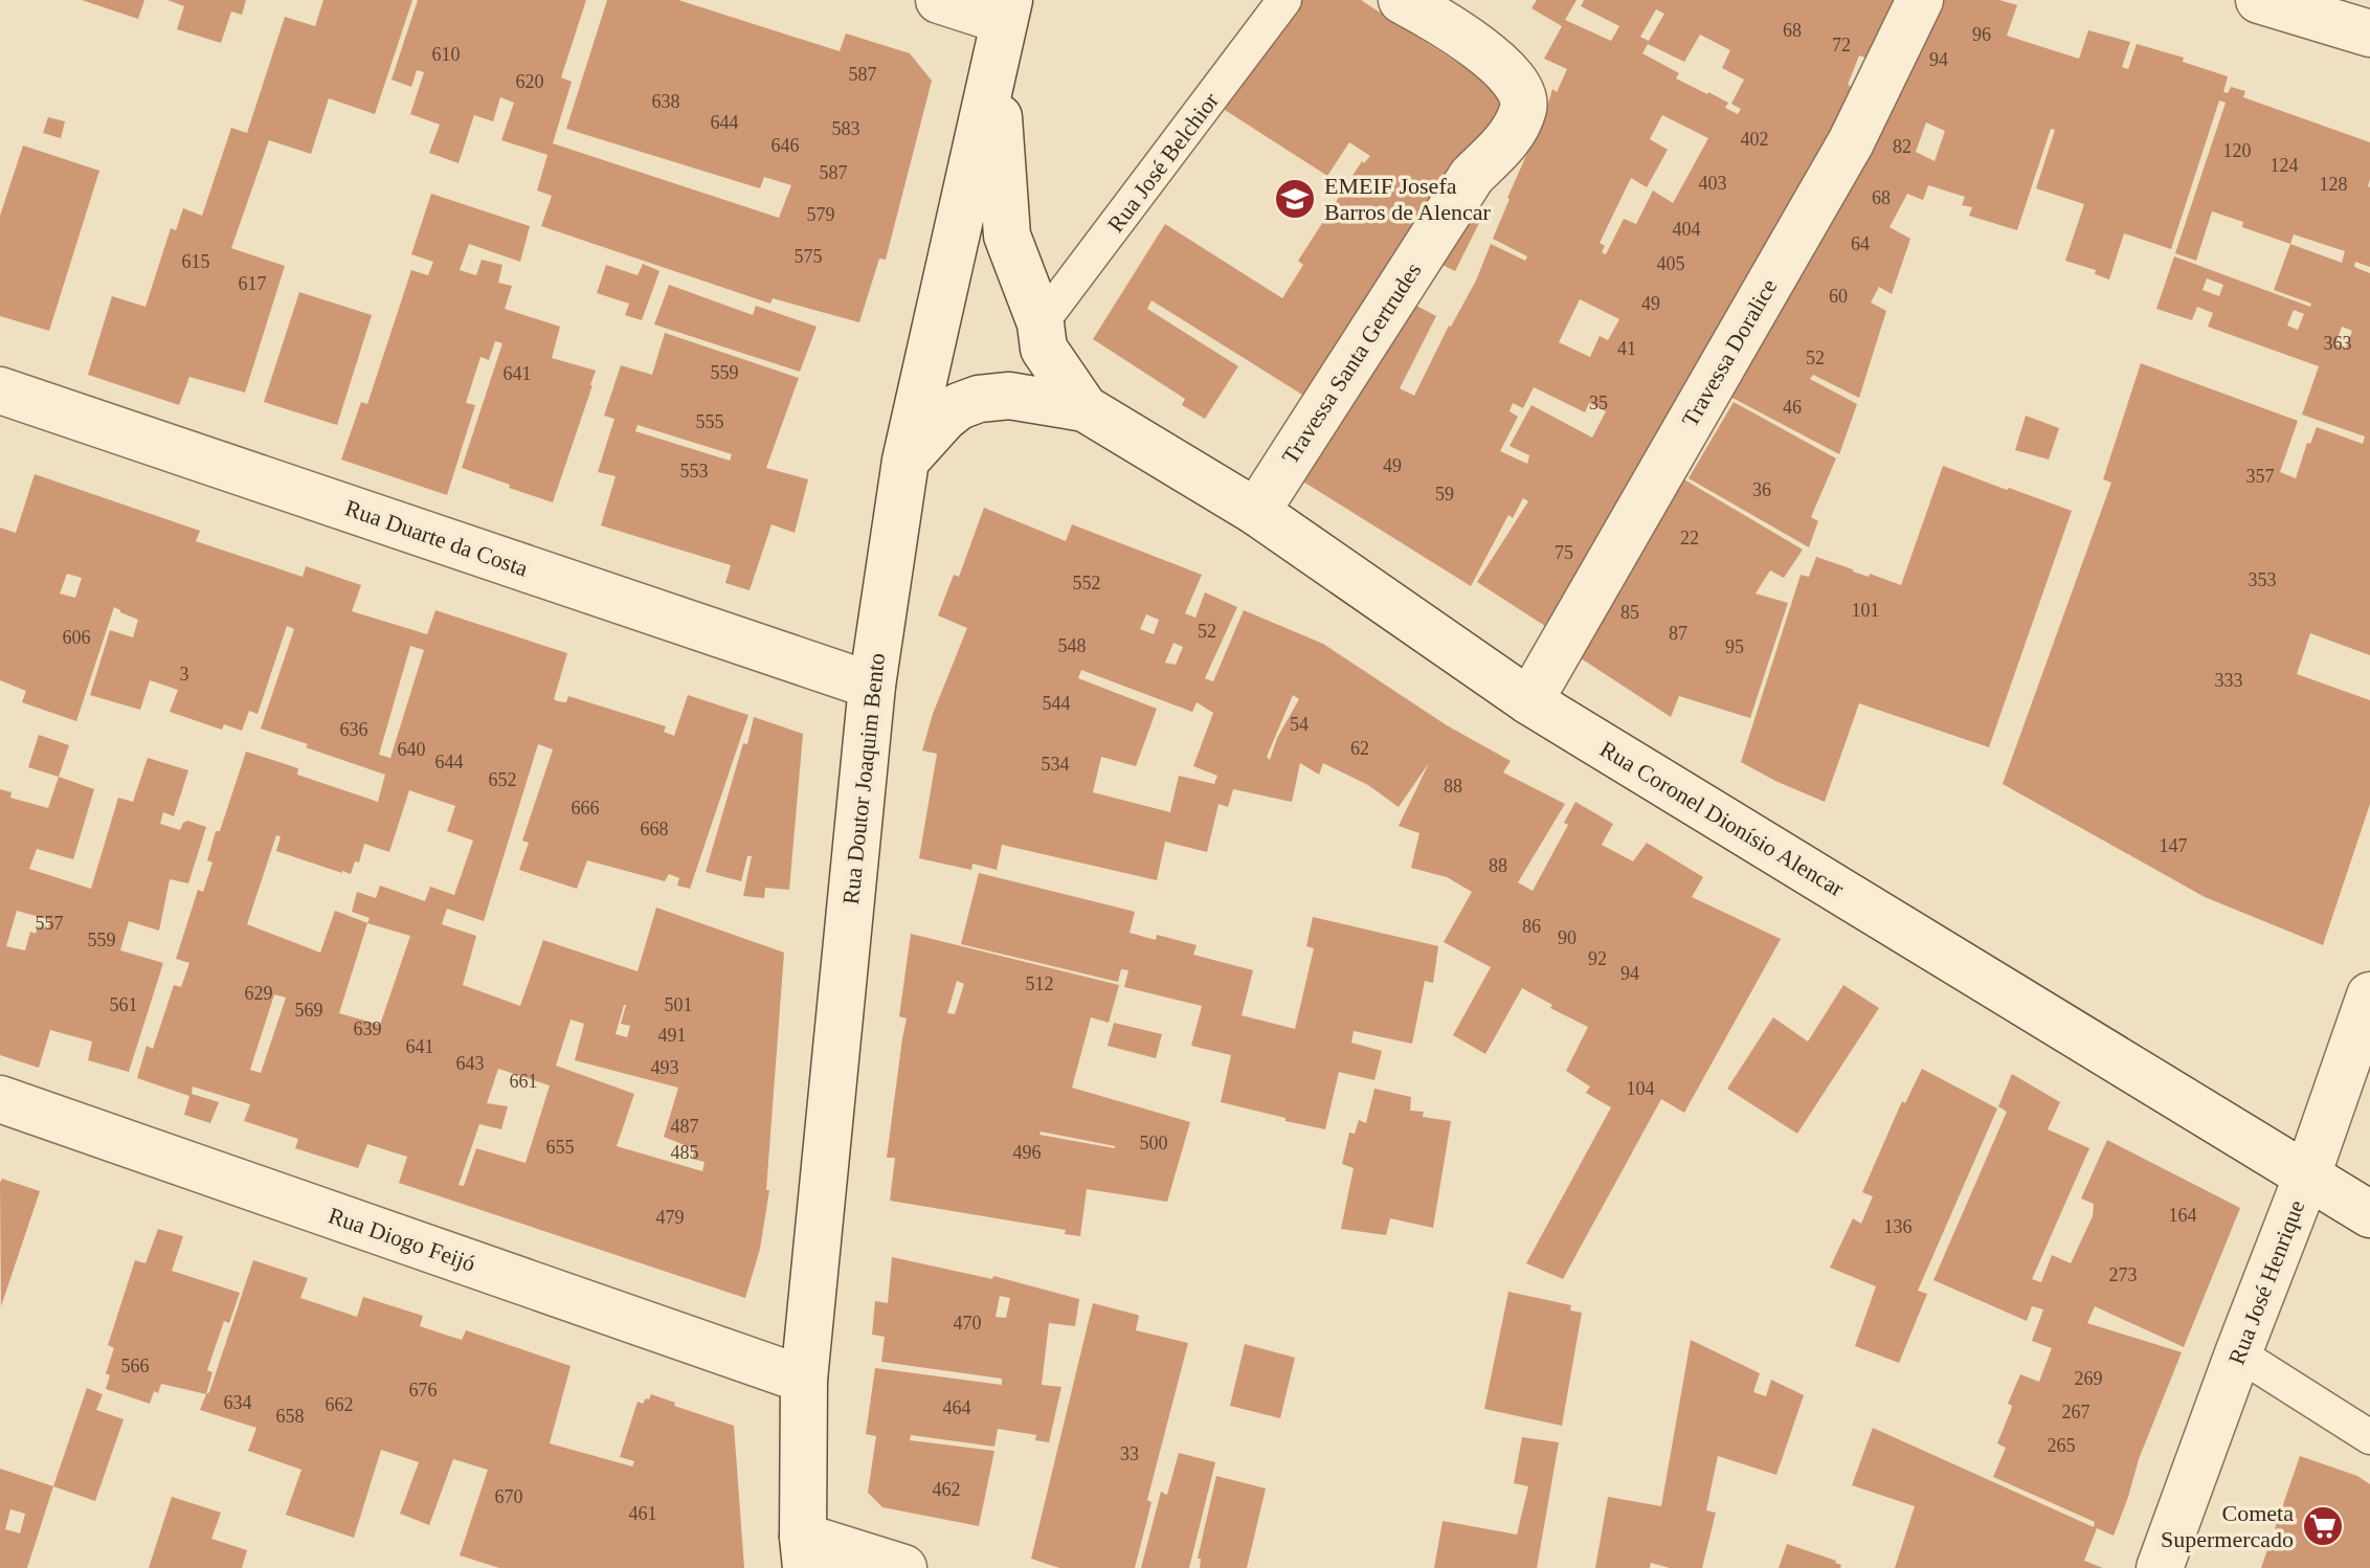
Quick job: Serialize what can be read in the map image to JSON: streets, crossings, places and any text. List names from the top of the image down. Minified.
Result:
{"streets":{"street":["Travessa Doralice","Travessa Santa Gertrudes","Rua Duarte da Costa","Rua Doutor Joaquim Bento","Rua Coronel Dionísio Alencar","Rua Diogo Feijó","Rua José Henrique"],"lane":["Rua José Belchior"]},"crossings":[["Rua José Belchior","Rua Coronel Dionísio Alencar"],["Travessa Doralice","Rua Coronel Dionísio Alencar"],["Travessa Santa Gertrudes","Rua Coronel Dionísio Alencar"],["Rua Duarte da Costa","Rua Doutor Joaquim Bento"],["Rua Doutor Joaquim Bento","Rua Coronel Dionísio Alencar"],["Rua Doutor Joaquim Bento","Rua Diogo Feijó"],["Rua Coronel Dionísio Alencar","Rua José Henrique"]],"places":{"school or university":["EMEIF Josefa Barros de Alencar"],"supermarket":["Cometa Supermercado"]},"house_numbers":["68","96","72","610","94","587","620","638","644","583","402","646","82","120","124","587","403","128","68","579","404","64","575","615","405","617","60","49","363","41","52","559","641","35","46","555","49","553","357","36","59","22","75","353","552","101","85","52","87","606","548","95","3","333","544","54","636","62","640","644","534","652","88","666","668","147","88","557","86","90","559","92","94","512","629","561","501","569","639","491","641","643","493","661","104","487","500","655","485","496","164","479","136","273","470","566","269","676","634","662","464","267","658","265","33","462","670","461"]}
